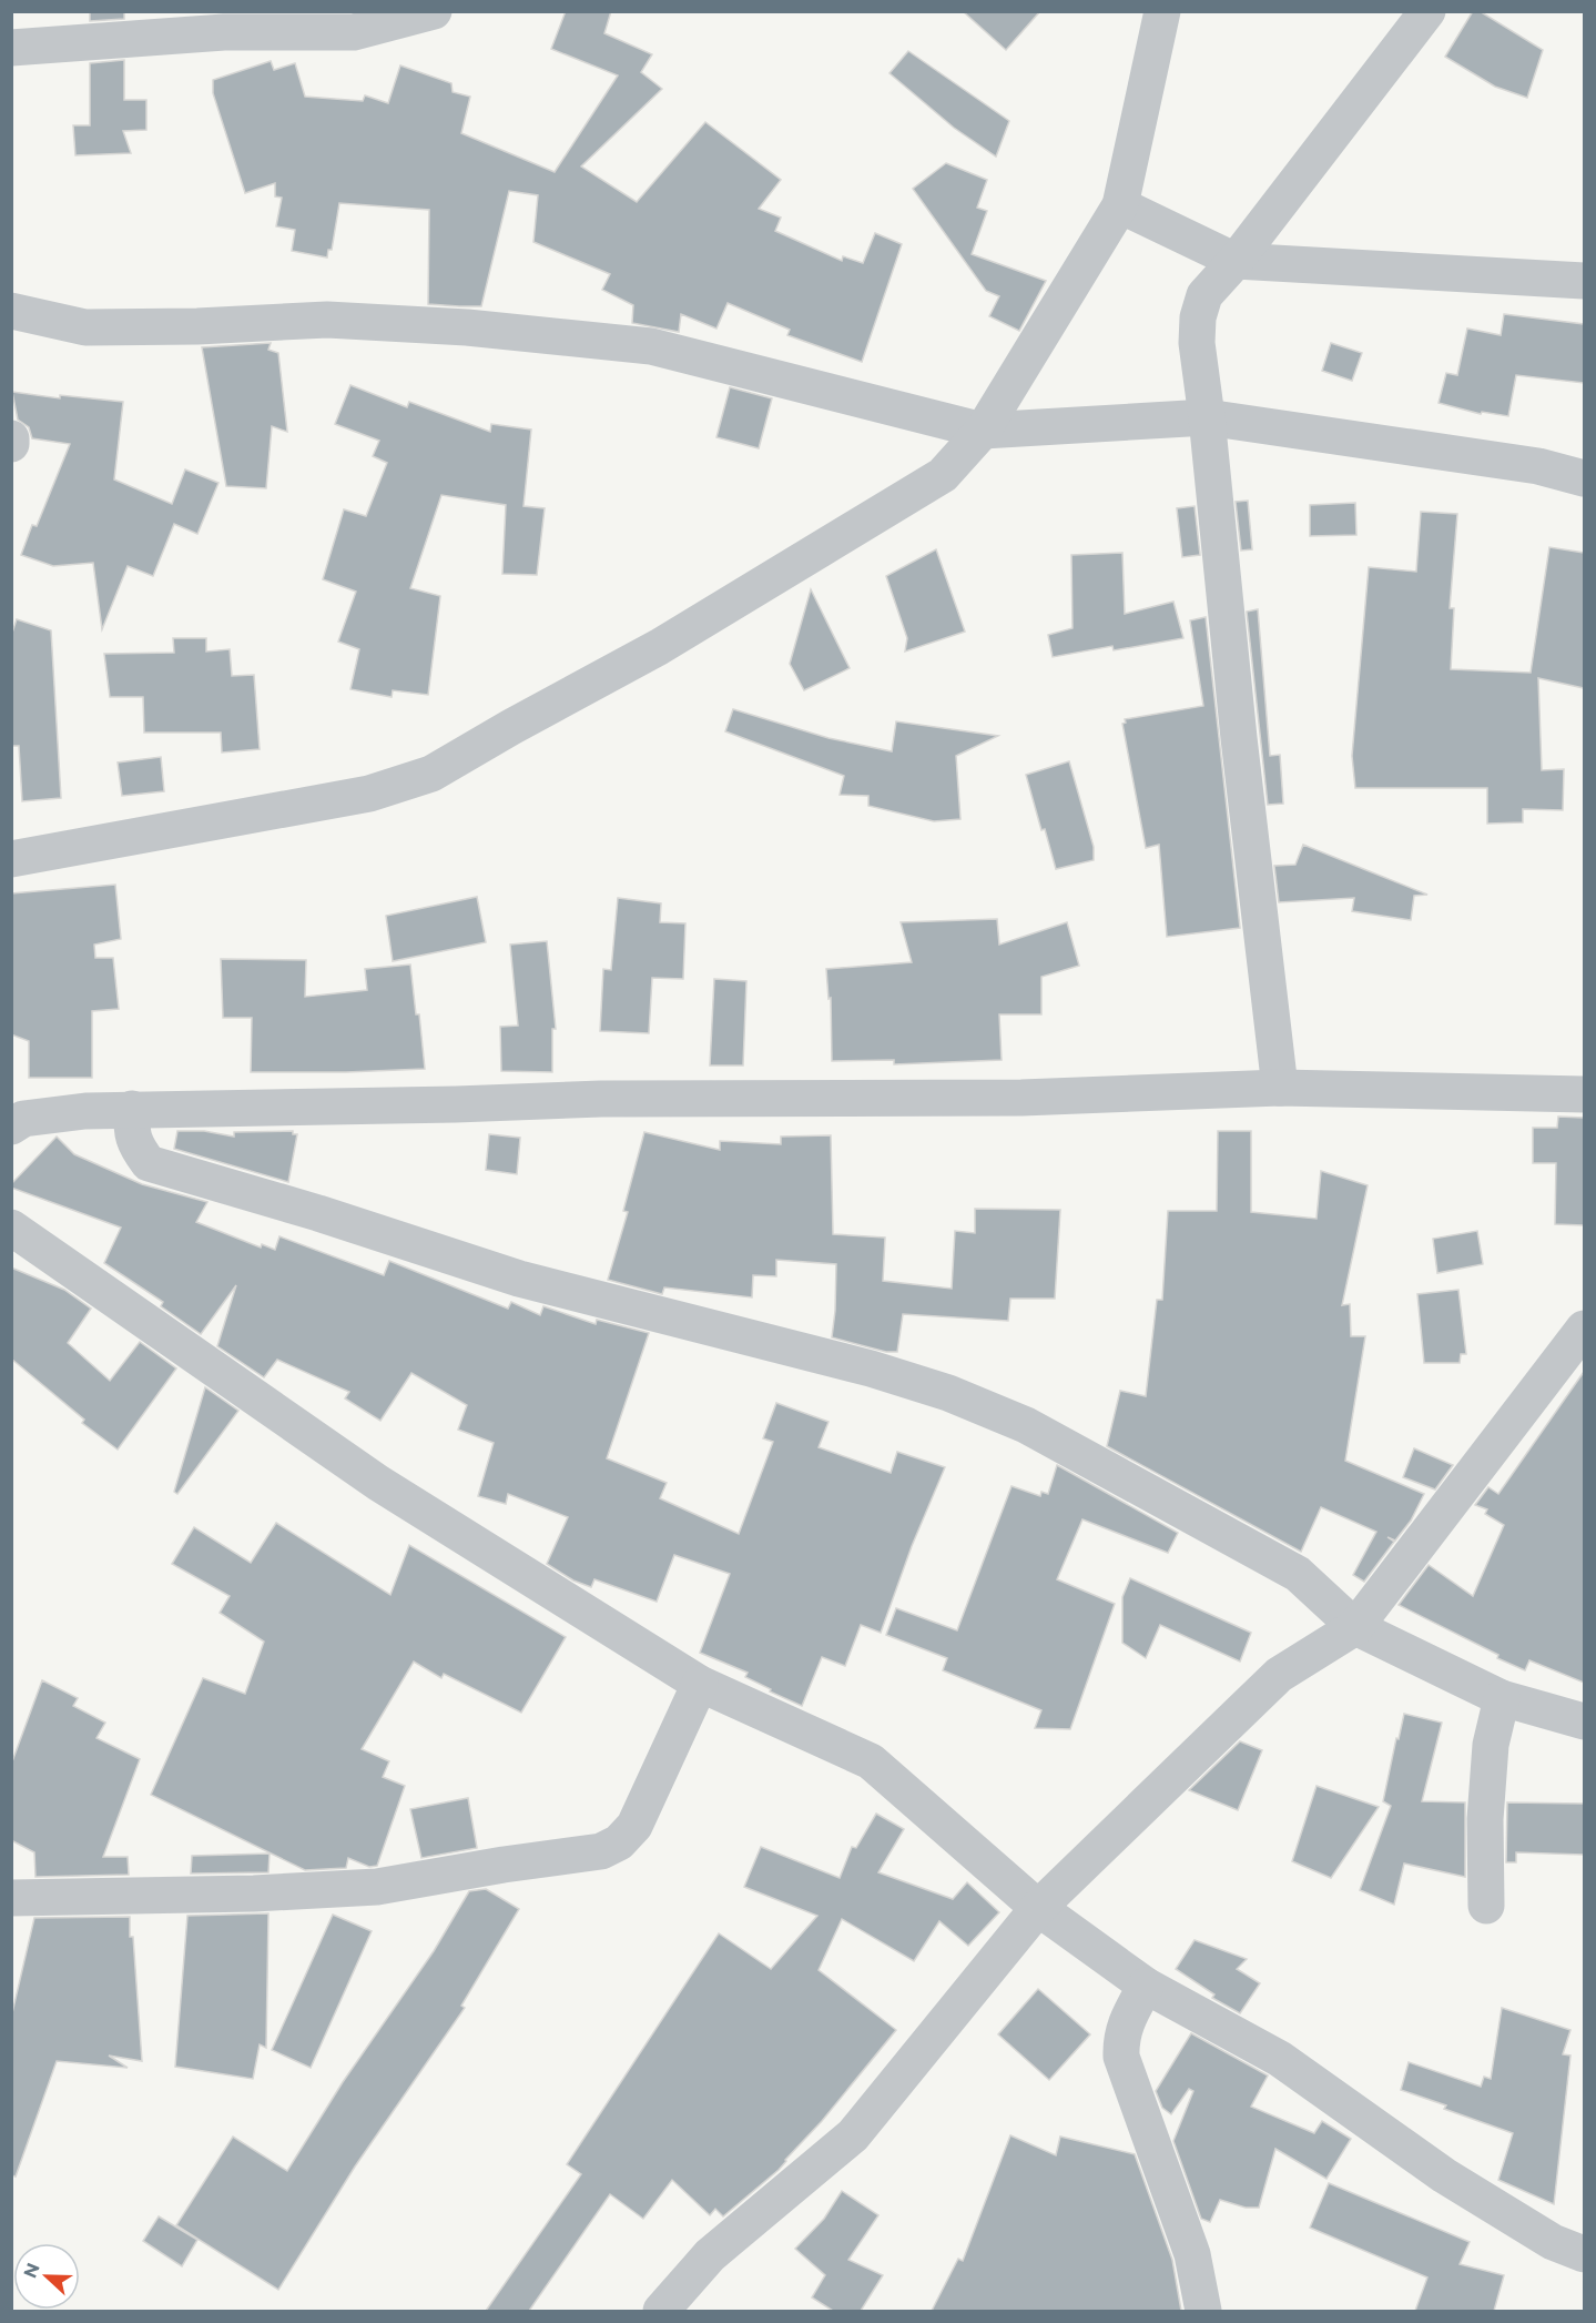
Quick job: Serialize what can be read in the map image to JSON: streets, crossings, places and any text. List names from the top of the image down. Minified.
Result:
{"north":"left"}
